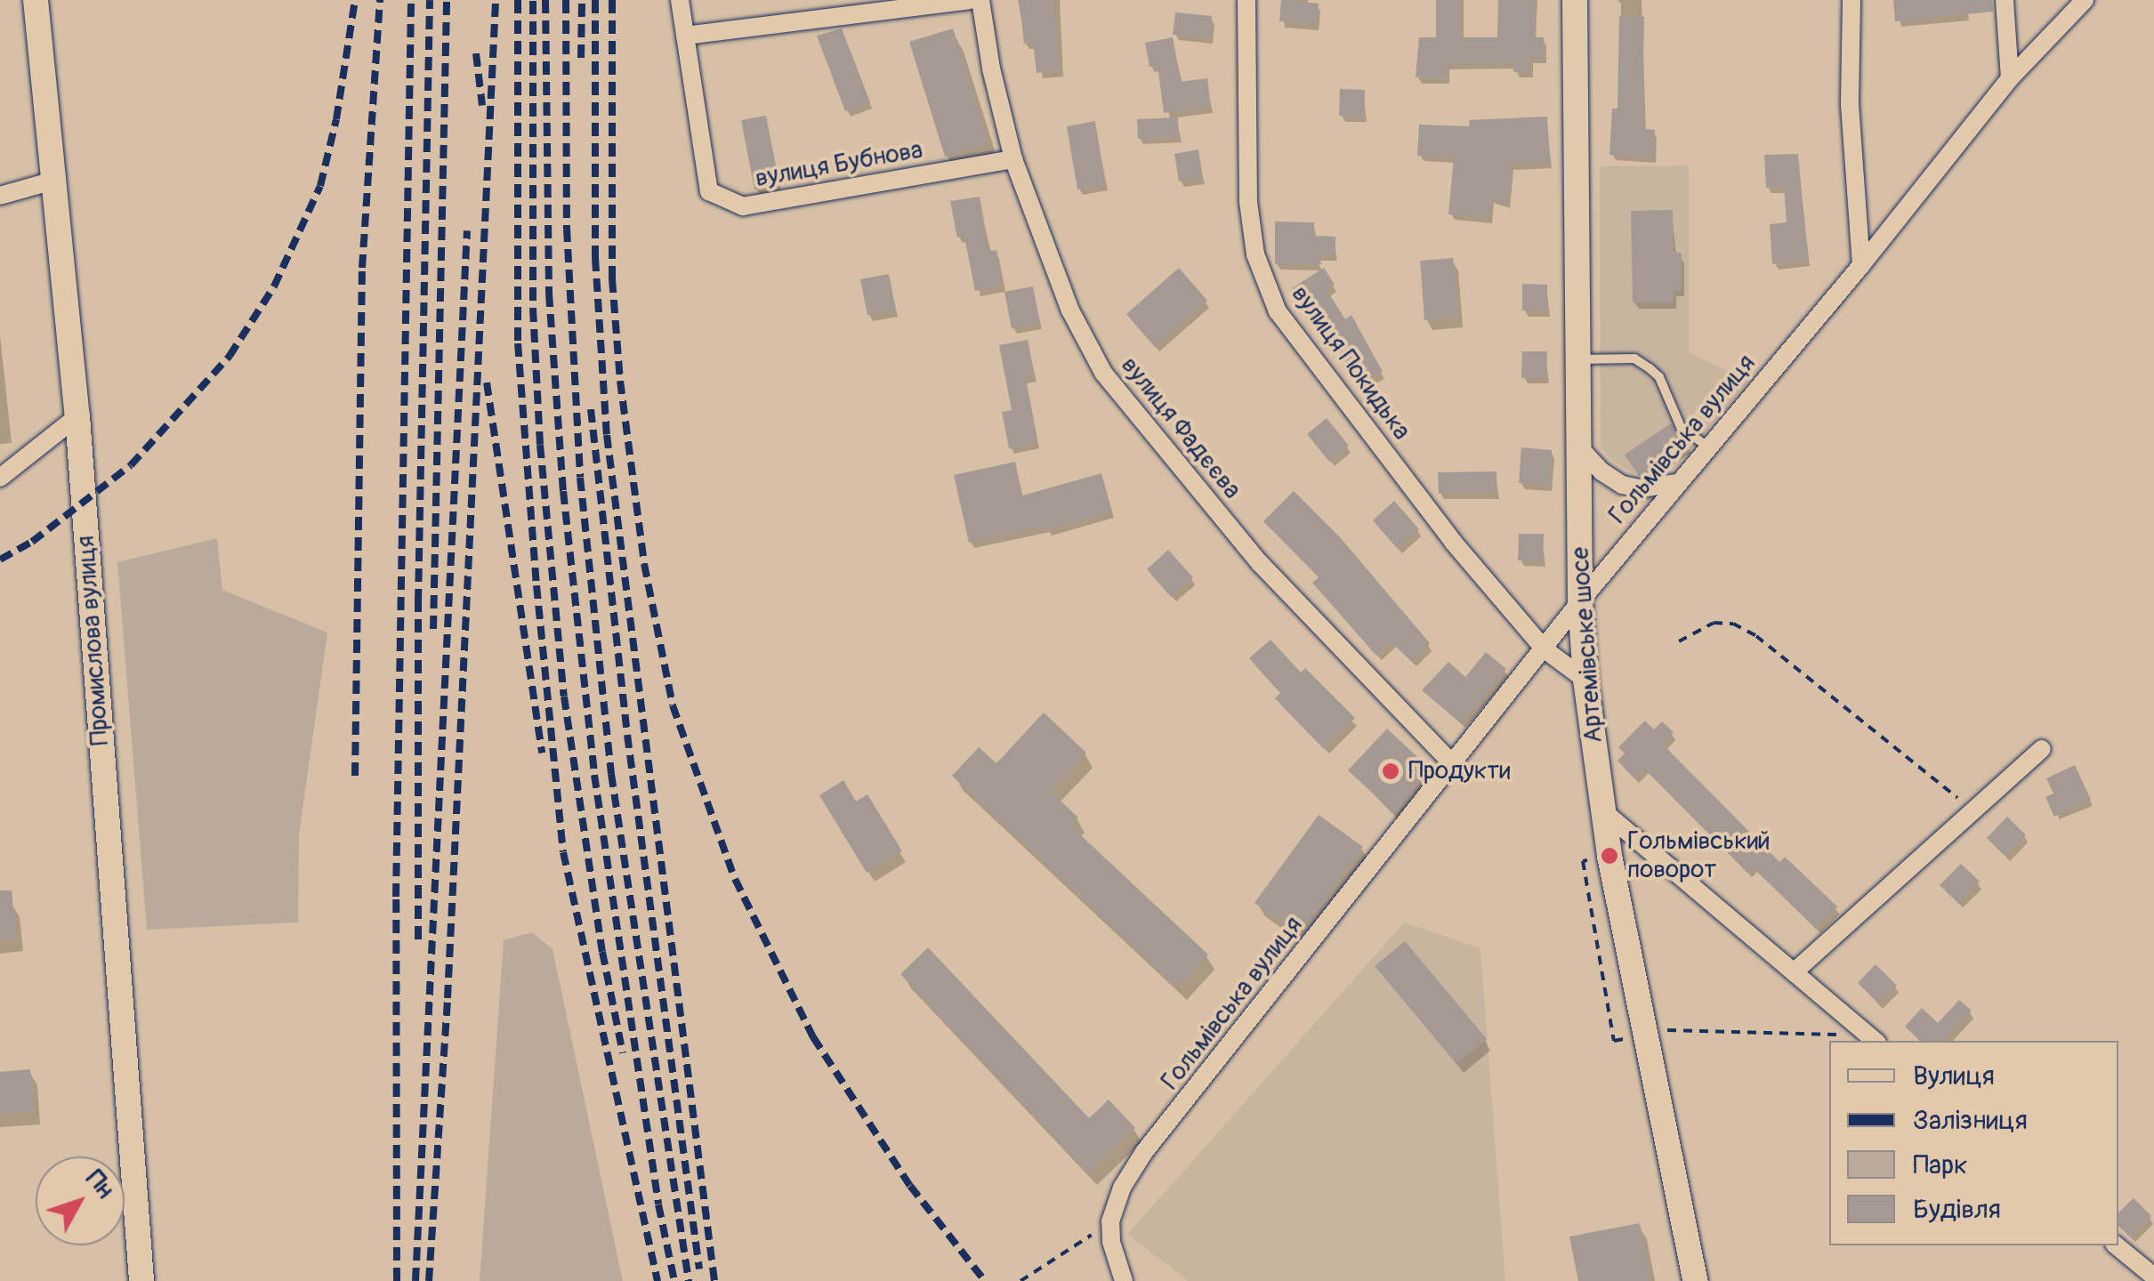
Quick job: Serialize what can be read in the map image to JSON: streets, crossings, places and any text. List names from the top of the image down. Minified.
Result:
{"streets":{"main road":["Промислова вулиця","Артемівське шосе"],"street":["вулиця Бубнова","вулиця Покидька","вулиця Фадєєва","Гольмівська вулиця"]},"crossings":[["вулиця Бубнова","вулиця Фадєєва"],["вулиця Покидька","Гольмівська вулиця"],["вулиця Покидька","Артемівське шосе"],["вулиця Фадєєва","Гольмівська вулиця"],["Гольмівська вулиця","Артемівське шосе"]],"places":["Продукти","Гольмівський поворот"],"legend":["Вулиця","Залізниця","Парк","Будівля"],"north":"top right"}
